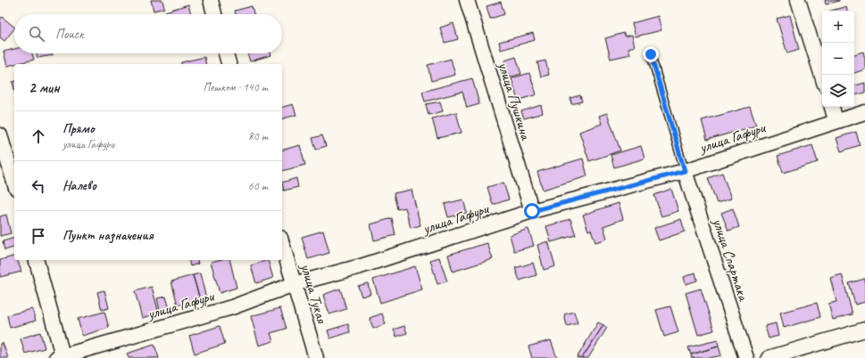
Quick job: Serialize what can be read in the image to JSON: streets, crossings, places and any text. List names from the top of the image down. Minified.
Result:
{"streets":{"street":["улица Пушкина","улица Гафури","улица Спартака","улица Тукая"]},"crossings":[["улица Пушкина","улица Гафури"],["улица Гафури","улица Спартака"],["улица Гафури","улица Тукая"]],"page":{"map_buttons":["+","−"],"search":"Поиск","heading":["2 мин","Пешком · 140 m"],"list":[["Прямо","улица Гафури","80 m"],["Налево","60 m"],"Пункт назначения"]}}
